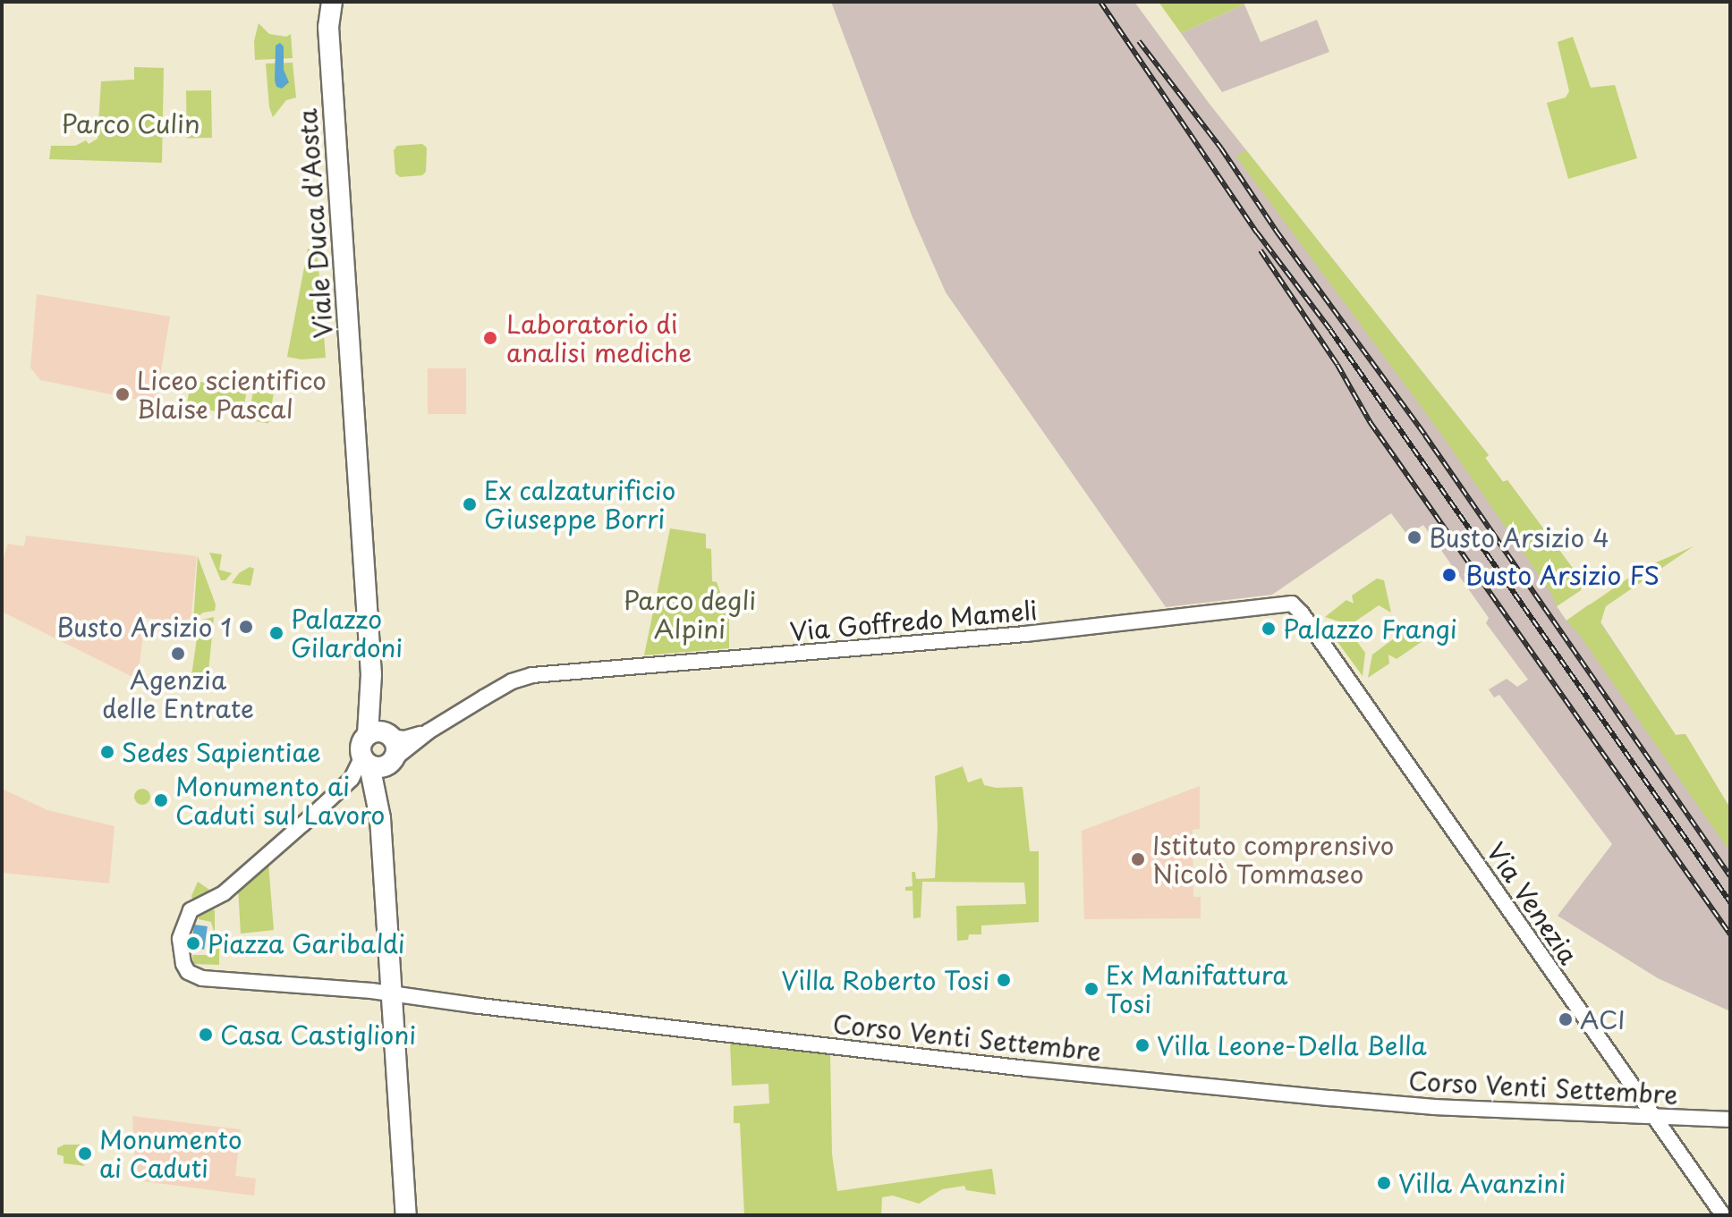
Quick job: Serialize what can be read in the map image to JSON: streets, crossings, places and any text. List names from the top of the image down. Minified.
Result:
{"streets":{"main road":["Viale Duca d'Aosta"],"street":["Via Goffredo Mameli","Via Venezia","Corso Venti Settembre"]},"crossings":[["Viale Duca d'Aosta","Via Goffredo Mameli"],["Via Goffredo Mameli","Via Venezia"],["Via Goffredo Mameli","Corso Venti Settembre"],["Via Venezia","Corso Venti Settembre"]],"parks":["Parco Culin","Parco degli Alpini"],"places":["Laboratorio di analisi mediche","Liceo scientifico Blaise Pascal","Ex calzaturificio Giuseppe Borri","Busto Arsizio 4","Busto Arsizio FS","Busto Arsizio 1","Palazzo Frangi","Palazzo Gilardoni","Agenzia delle Entrate","Sedes Sapientiae","Monumento ai Caduti sul Lavoro","Istituto comprensivo Nicolò Tommaseo","Piazza Garibaldi","Villa Roberto Tosi","Ex Manifattura Tosi","ACI","Casa Castiglioni","Villa Leone-Della Bella","Monumento ai Caduti","Villa Avanzini"]}
